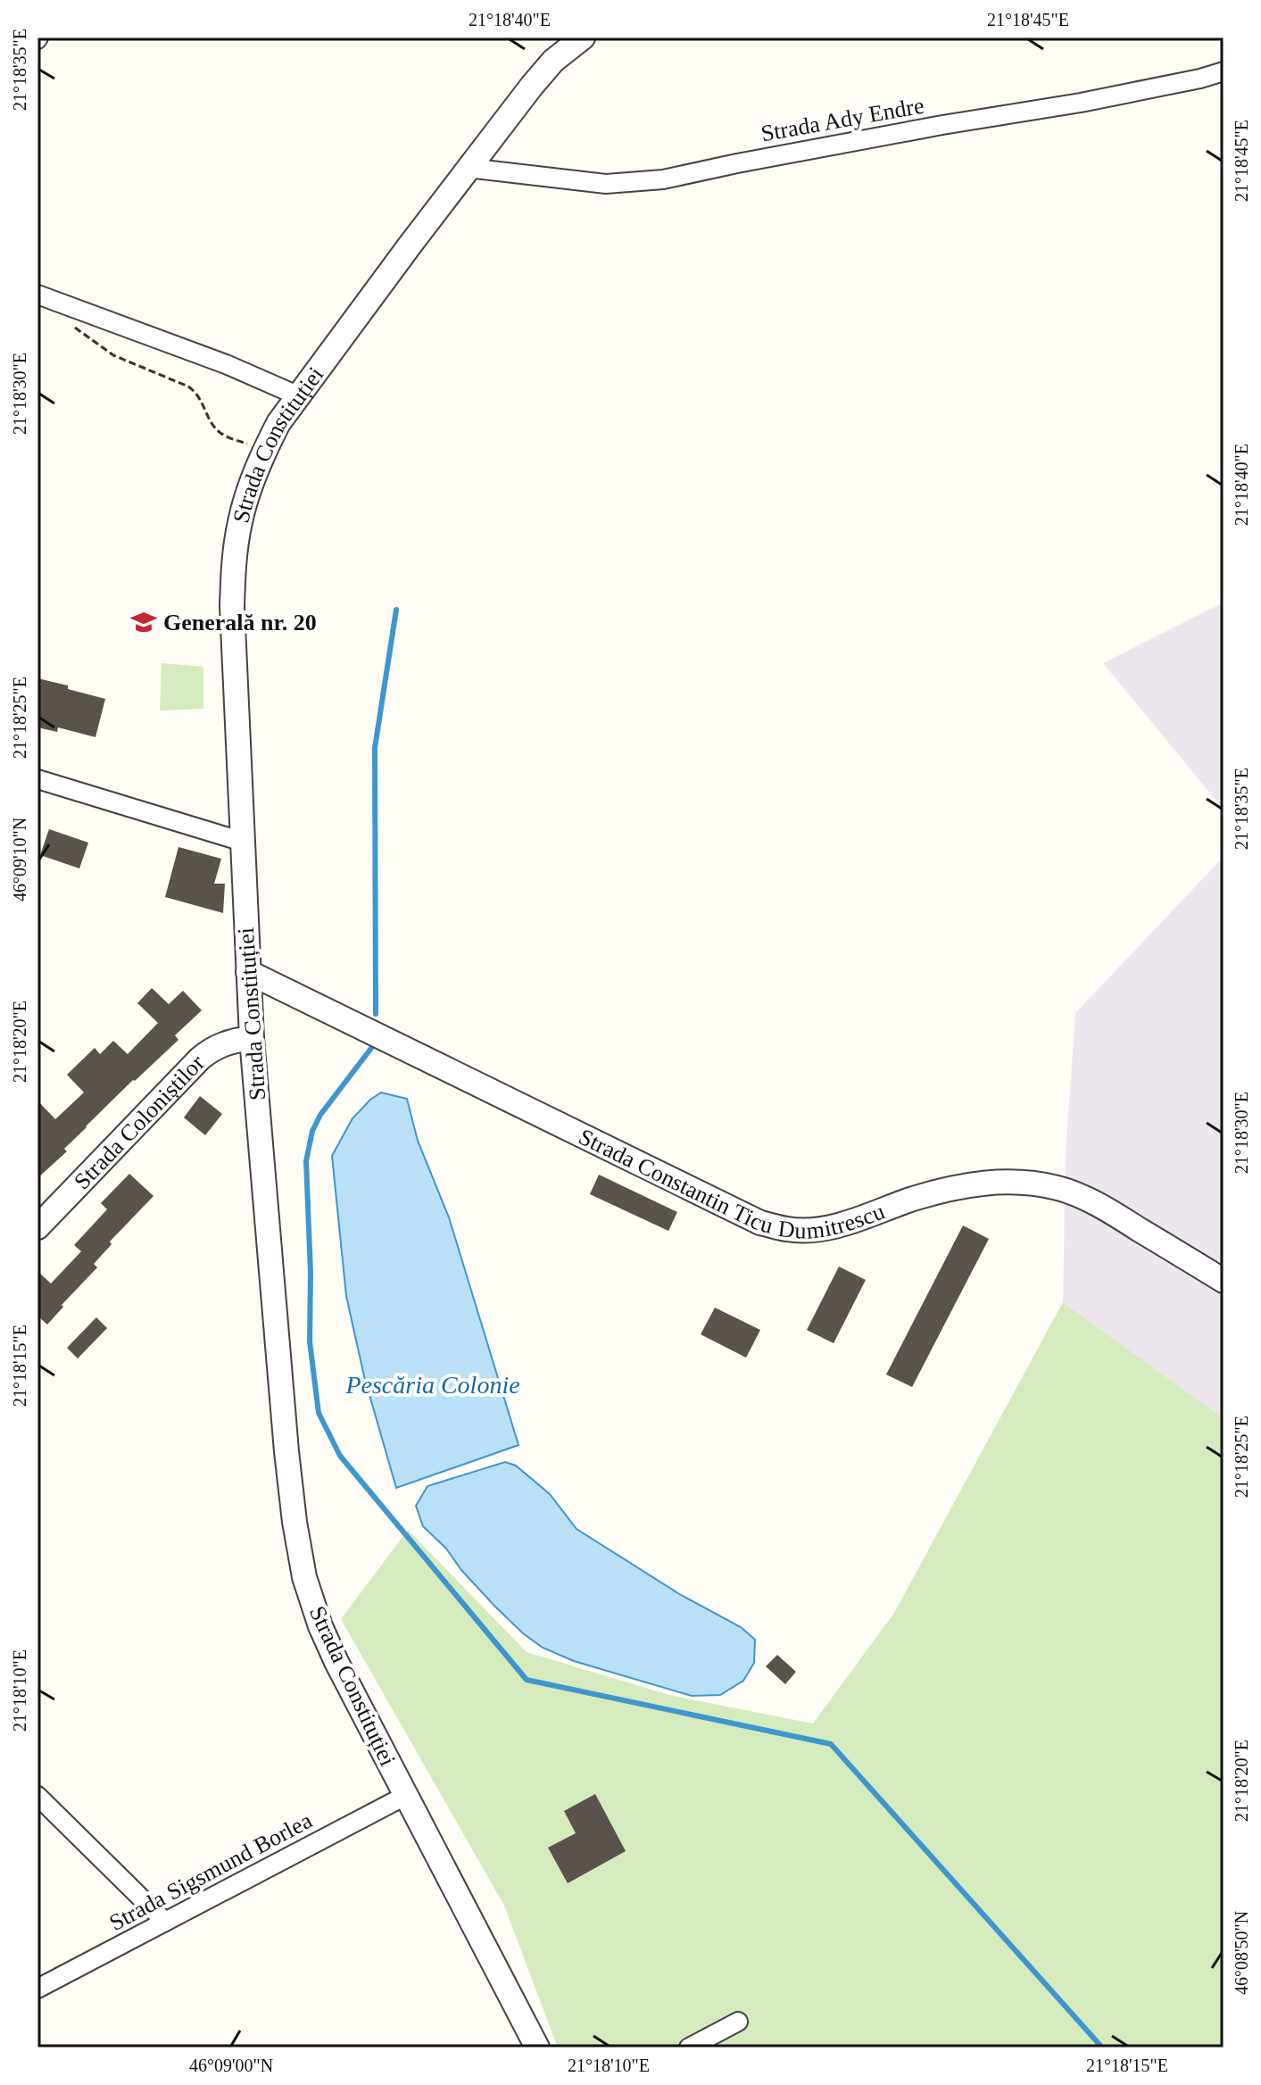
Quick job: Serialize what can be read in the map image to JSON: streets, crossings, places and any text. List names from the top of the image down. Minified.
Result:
{"streets":{"street":["Strada Ady Endre","Strada Constituției","Strada Coloniștilor","Strada Constantin Ticu Dumitrescu","Strada Sigsmund Borlea"]},"crossings":[["Strada Ady Endre","Strada Constituției"],["Strada Constituției","Strada Coloniștilor"],["Strada Constituției","Strada Constantin Ticu Dumitrescu"],["Strada Constituției","Strada Sigsmund Borlea"]],"water":["Pescăria Colonie"],"places":{"school or university":["Generală nr. 20"]},"coordinates":["21°18'40\"E","21°18'45\"E","21°18'35\"E","21°18'30\"E","21°18'25\"E","46°09'10\"N","21°18'20\"E","21°18'15\"E","21°18'10\"E","46°08'50\"N","46°09'00\"N"]}
